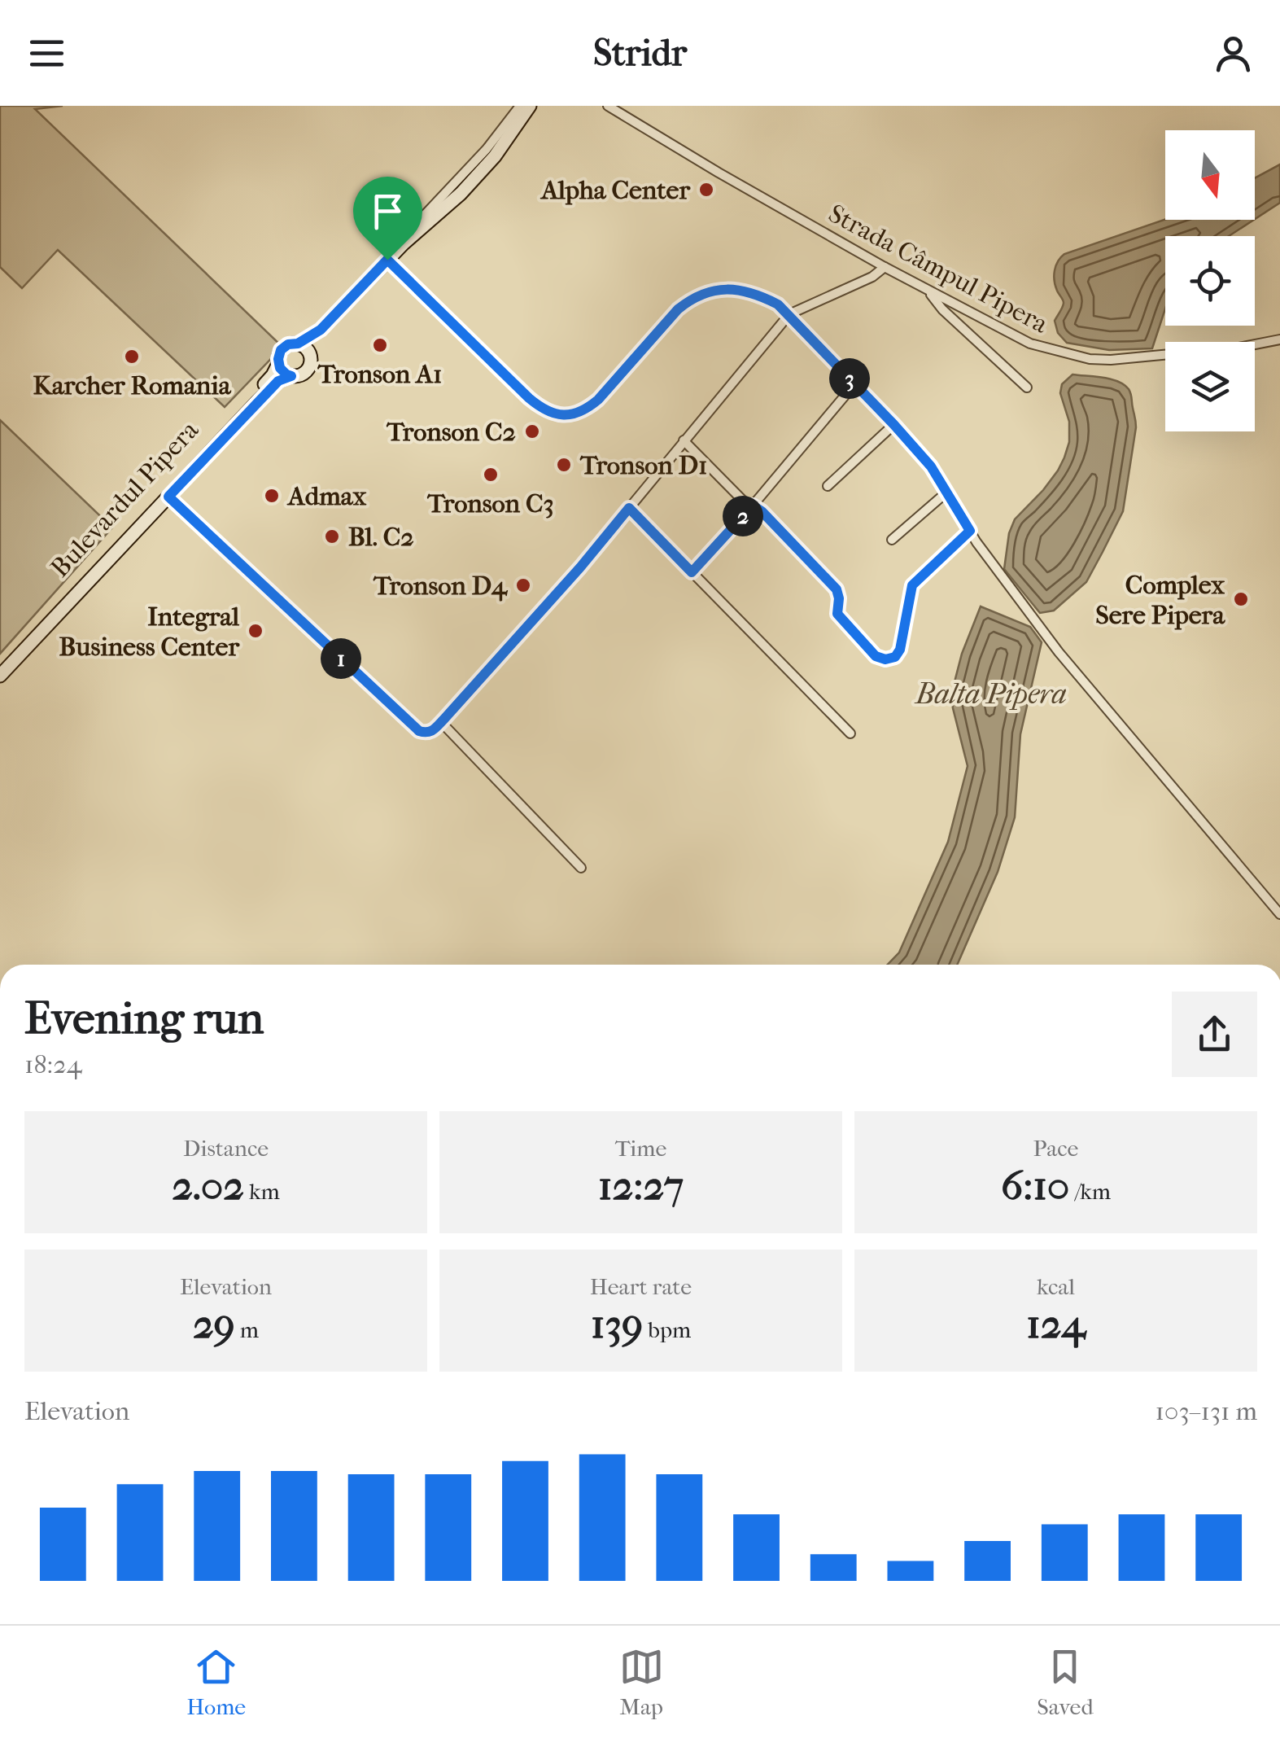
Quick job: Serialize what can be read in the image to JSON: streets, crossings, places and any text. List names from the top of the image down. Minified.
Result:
{"streets":{"main road":["Bulevardul Pipera"],"street":["Strada Câmpul Pipera"]},"water":["Balta Pipera"],"places":["Alpha Center","Tronson A1","Karcher Romania","Tronson C2","Tronson D1","Tronson C3","Admax","Bl. C2","Tronson D4","Complex Sere Pipera","Integral Business Center"],"north":"bottom","page":{"header":"Stridr","pins":["3","2","1"],"heading":["Evening run","18:24"],"stats":[["Distance","2.02 km"],["Time","12:27"],["Pace","6:10 /km"],["Elevation","29 m"],["Heart rate","139 bpm"],["kcal","124"]],"chart":["Elevation","103–131 m"],"tabs":["Home","Map","Saved"]}}
